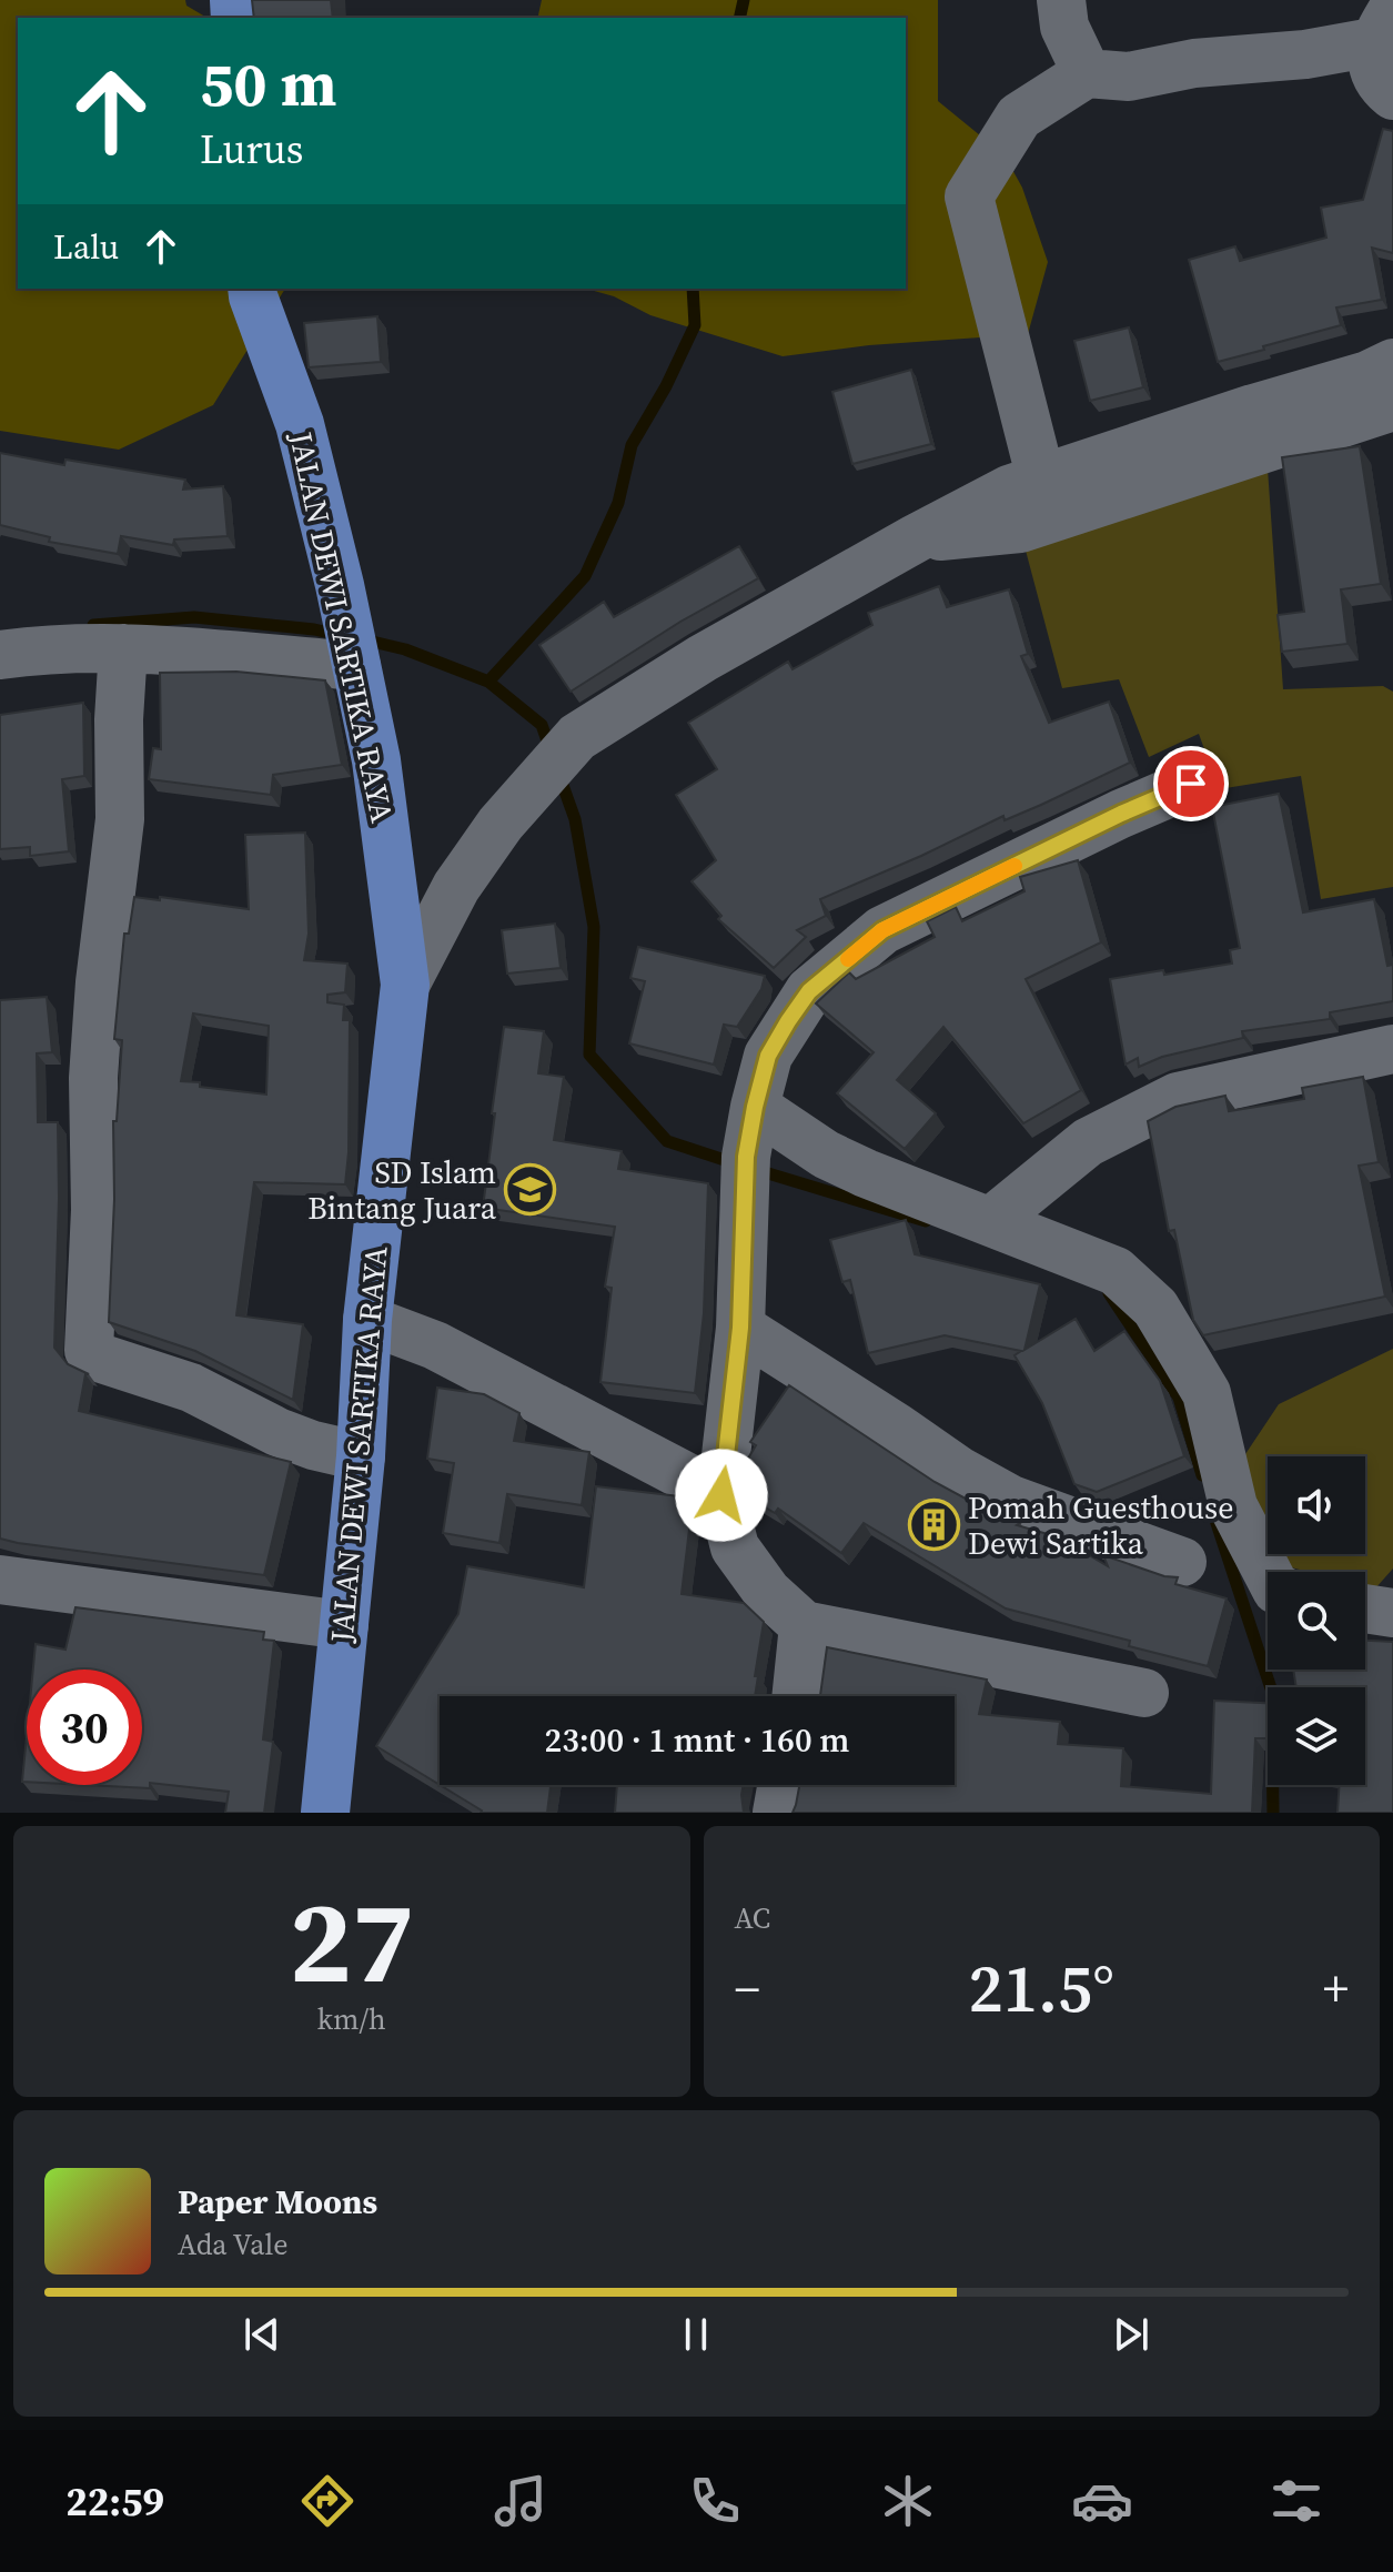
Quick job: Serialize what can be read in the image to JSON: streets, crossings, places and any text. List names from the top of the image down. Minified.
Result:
{"streets":{"main road":["JALAN DEWI SARTIKA RAYA"]},"places":{"school or university":["SD Islam Bintang Juara"],"building":["Pomah Guesthouse Dewi Sartika"]},"page":{"turn":["50 m","Lurus"],"then":"Lalu","limit":"30","trip":"23:00 · 1 mnt · 160 m","tile":[["27","km/h"],"AC"],"heat":["−","21.5°","+"],"song":["Paper Moons","Ada Vale"],"tabs":"22:59"}}
